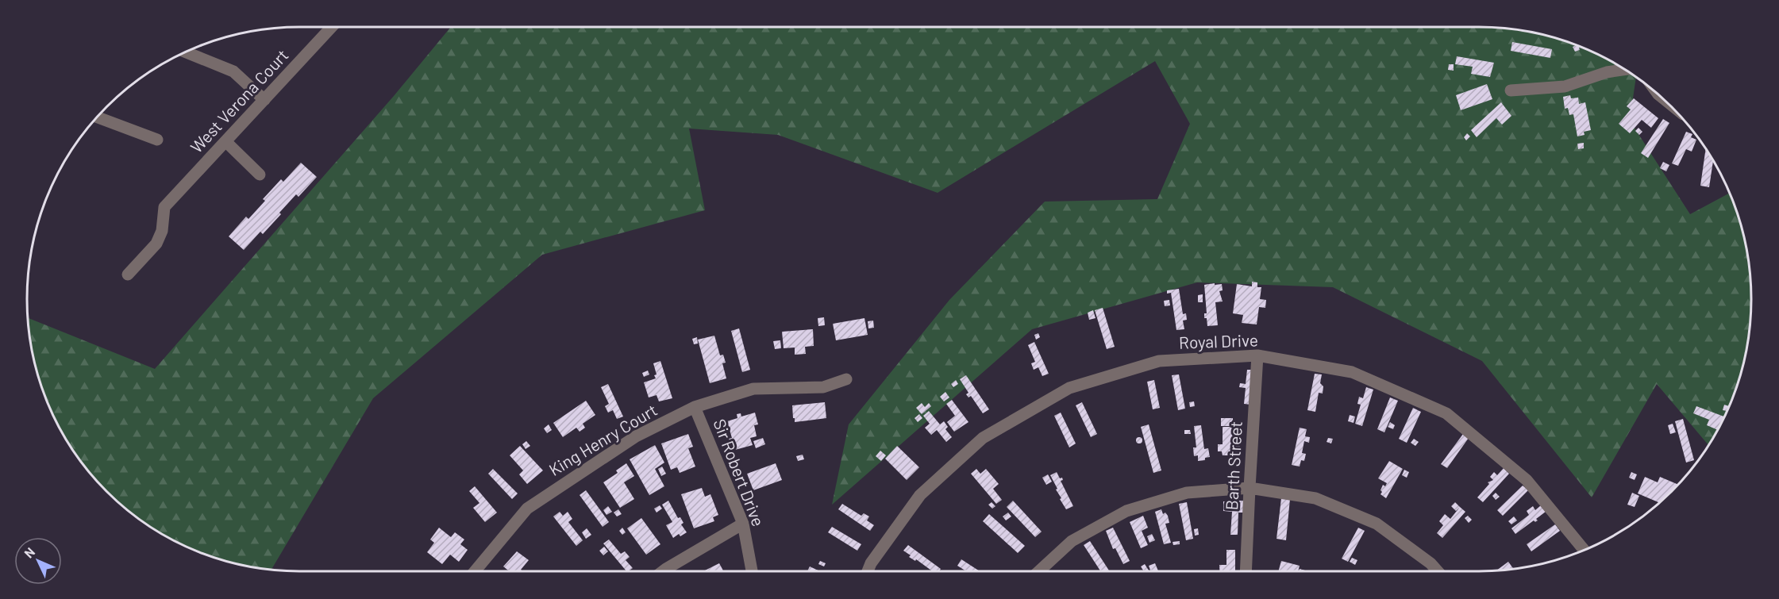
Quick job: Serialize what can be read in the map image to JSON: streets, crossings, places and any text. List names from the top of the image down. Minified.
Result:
{"streets":{"street":["West Verona Court","Royal Drive","King Henry Court","Barth Street","Sir Robert Drive"]},"crossings":[["Royal Drive","Barth Street"],["King Henry Court","Sir Robert Drive"]],"north":"top left"}
